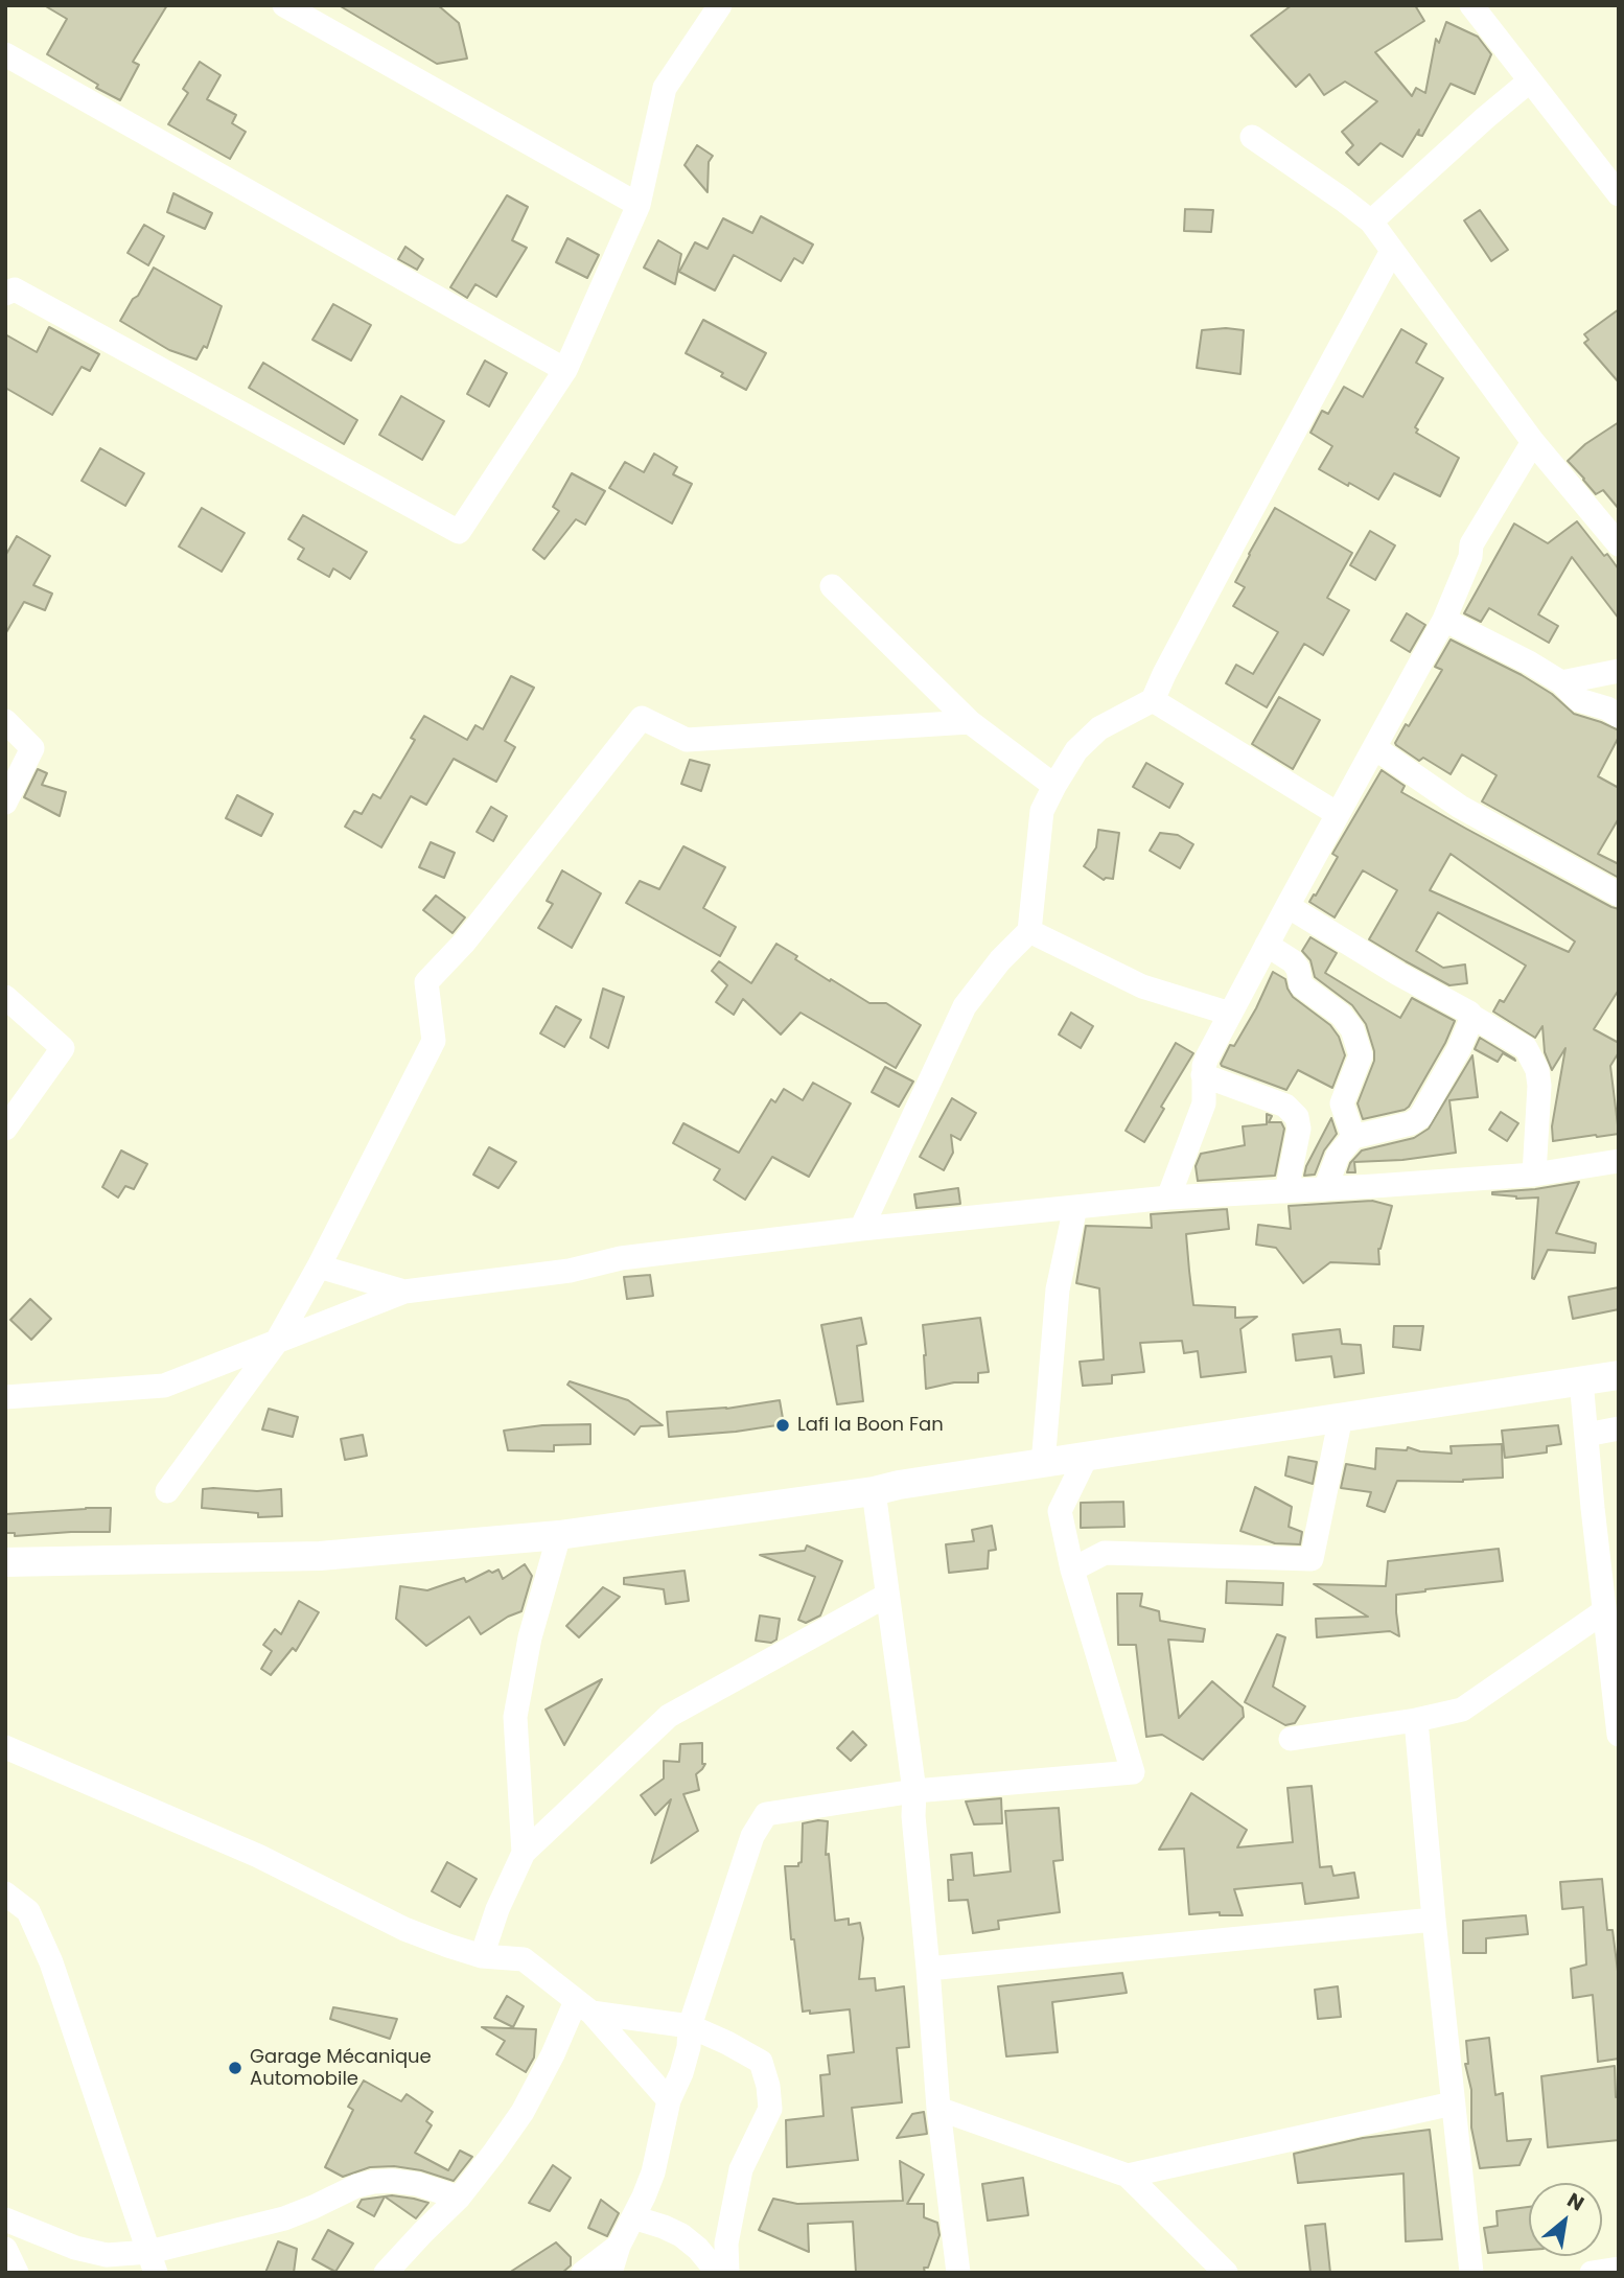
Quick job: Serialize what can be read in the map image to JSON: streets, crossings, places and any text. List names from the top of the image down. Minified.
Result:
{"places":["Lafi la Boon Fan","Garage Mécanique Automobile"],"north":"top right"}
